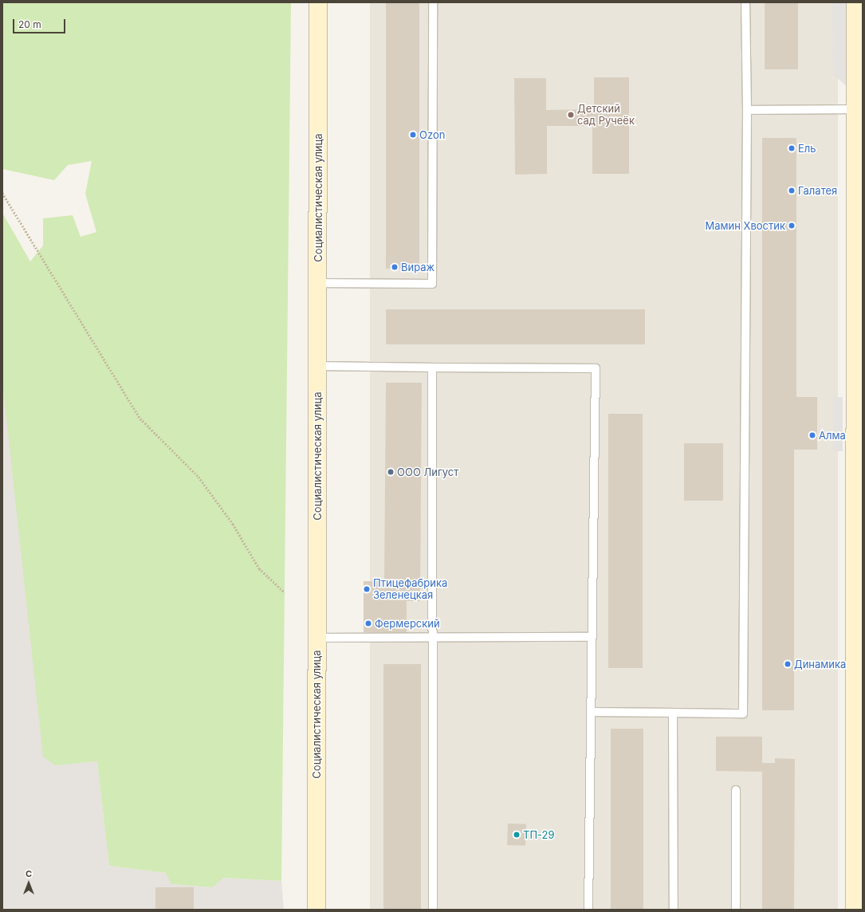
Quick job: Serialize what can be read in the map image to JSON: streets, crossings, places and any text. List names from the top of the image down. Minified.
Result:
{"streets":{"main road":["Социалистическая улица"]},"places":["Детский сад Ручеёк","Ozon","Ель","Галатея","Мамин Хвостик","Вираж","Алма","ООО Лигуст","Птицефабрика Зеленецкая","Фермерский","Динамика","ТП-29"],"scale_bar":"20 m","north":"top"}
